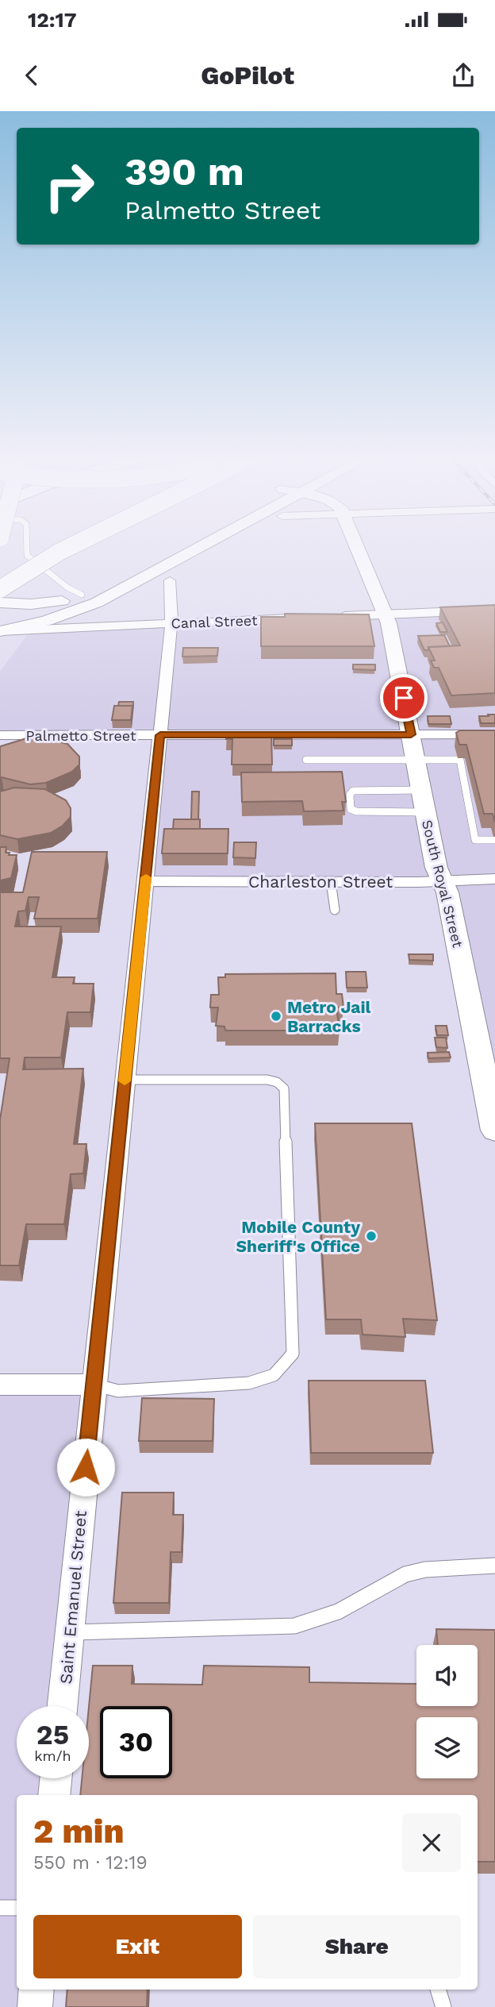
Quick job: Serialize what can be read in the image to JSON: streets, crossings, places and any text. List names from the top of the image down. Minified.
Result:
{"streets":{"street":["Canal Street","Palmetto Street","Charleston Street","South Royal Street","Saint Emanuel Street"]},"crossings":[["Canal Street","Saint Emanuel Street"],["Palmetto Street","South Royal Street"],["Palmetto Street","Saint Emanuel Street"],["Charleston Street","South Royal Street"],["Charleston Street","Saint Emanuel Street"]],"places":["Metro Jail Barracks","Mobile County Sheriff's Office"],"page":{"status":"12:17","header":"GoPilot","turn":["390 m","Palmetto Street"],"speed":"25 km/h","limit":"30","heading":["2 min","550 m · 12:19"],"buttons":["Exit","Share"]}}
